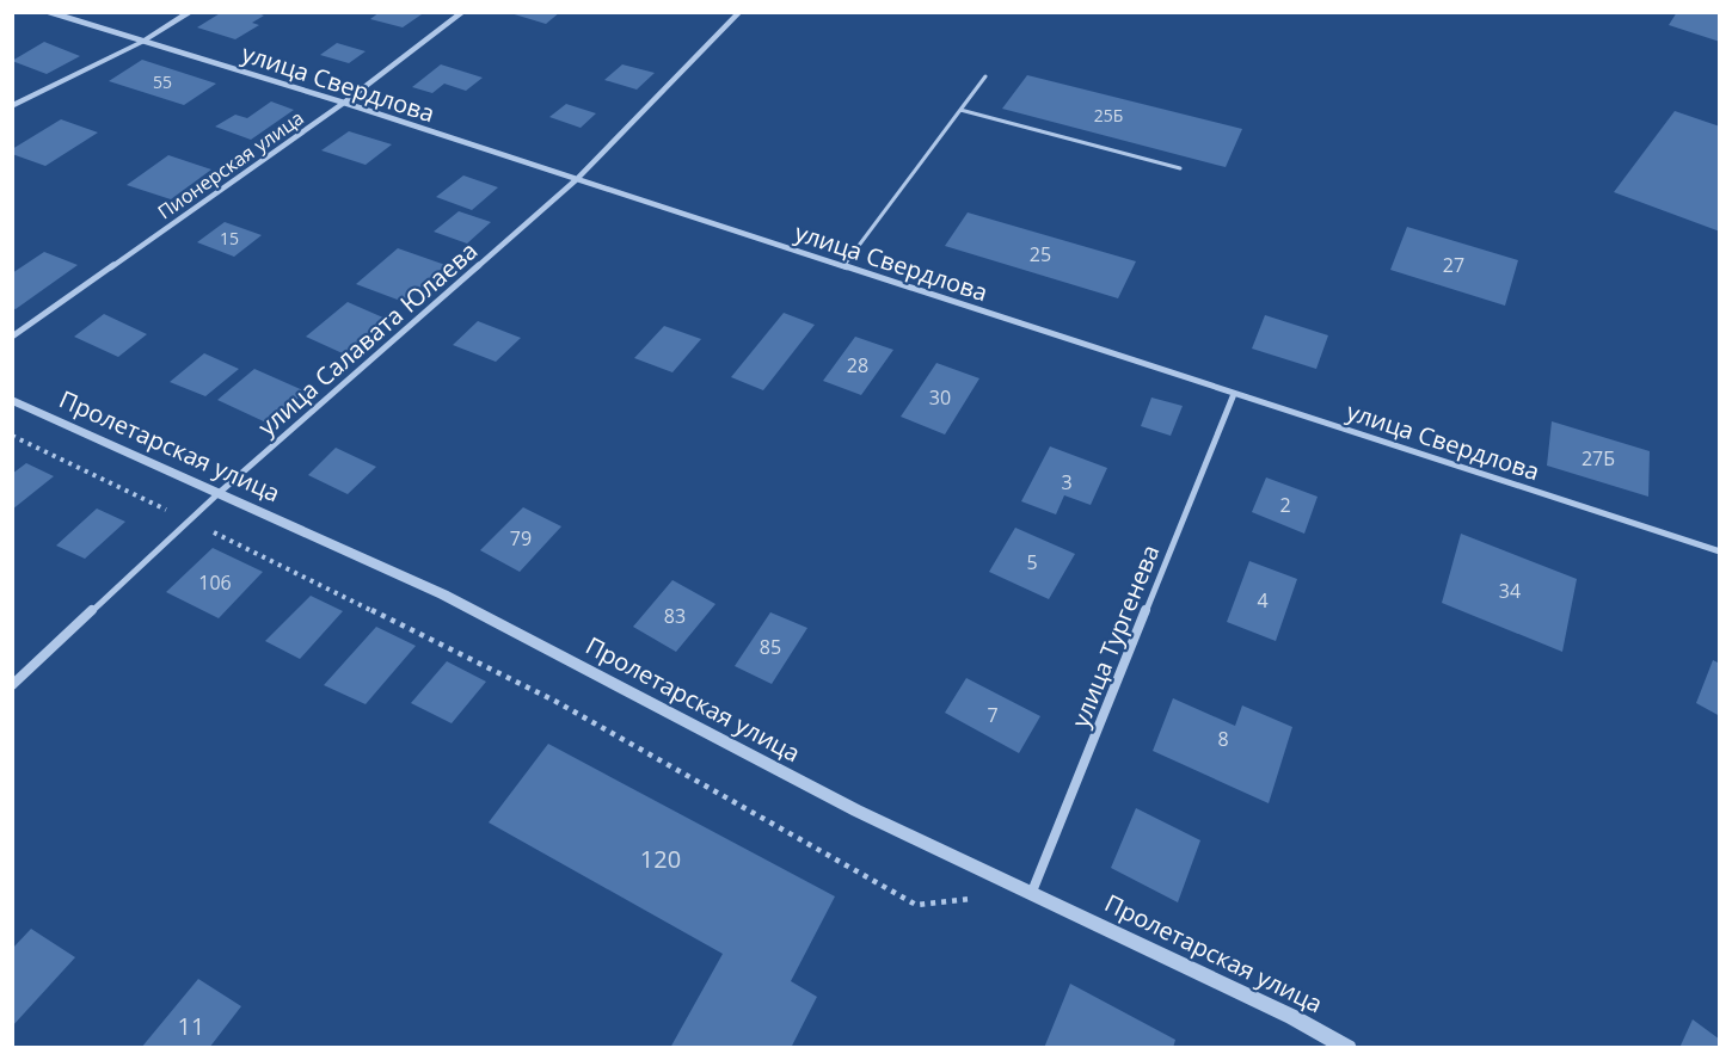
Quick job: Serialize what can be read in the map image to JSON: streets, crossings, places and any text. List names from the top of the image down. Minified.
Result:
{"streets":{"street":["улица Свердлова","Пионерская улица","улица Салавата Юлаева","Пролетарская улица","улица Тургенева"]},"crossings":[["улица Свердлова","Пионерская улица"],["улица Свердлова","улица Салавата Юлаева"],["улица Свердлова","улица Тургенева"],["улица Салавата Юлаева","Пролетарская улица"],["Пролетарская улица","улица Тургенева"]],"house_numbers":["55","25Б","15","25","27","28","30","27Б","3","2","79","5","106","34","4","83","85","7","8","120","11"]}
